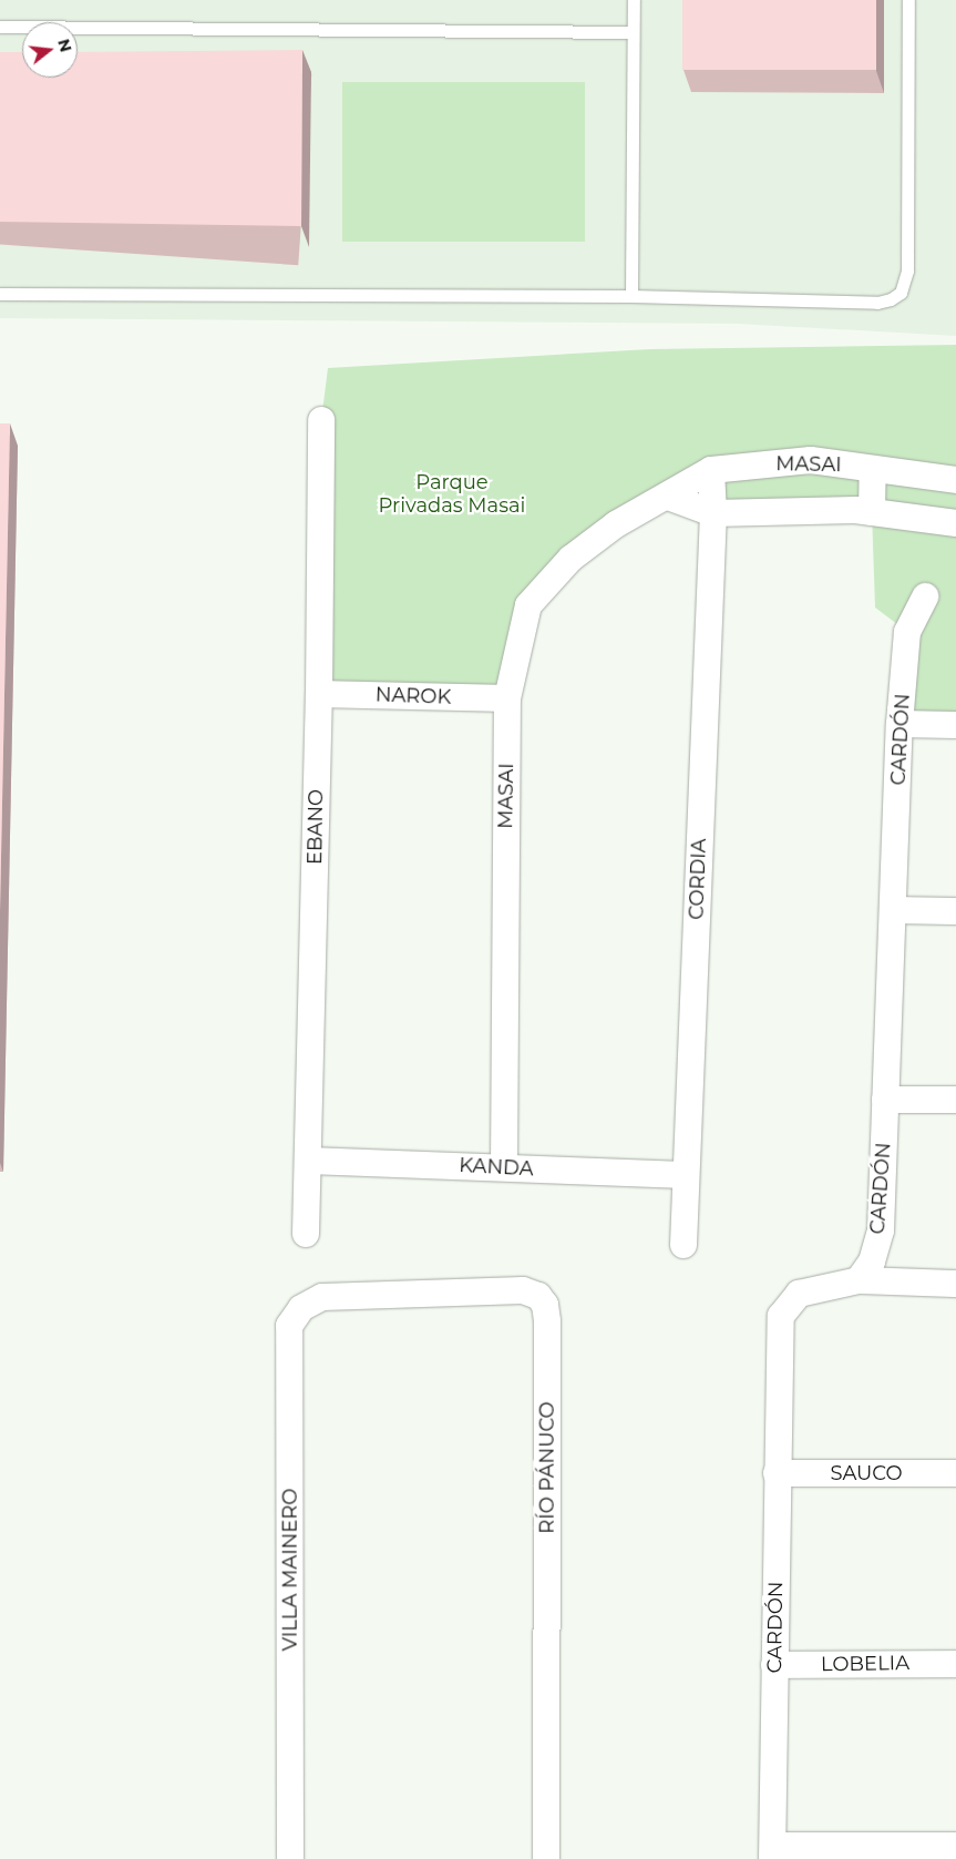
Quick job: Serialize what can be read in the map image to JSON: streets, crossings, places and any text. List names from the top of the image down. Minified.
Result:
{"streets":{"street":["MASAI","NAROK","CARDÓN","EBANO","CORDIA","KANDA","RÍO PÁNUCO","SAUCO","VILLA MAINERO","LOBELIA"]},"crossings":[["MASAI","NAROK"],["MASAI","CORDIA"],["MASAI","KANDA"],["NAROK","EBANO"],["CARDÓN","SAUCO"],["CARDÓN","LOBELIA"],["EBANO","KANDA"],["CORDIA","KANDA"],["RÍO PÁNUCO","VILLA MAINERO"]],"parks":["Parque Privadas Masai"],"north":"right"}
